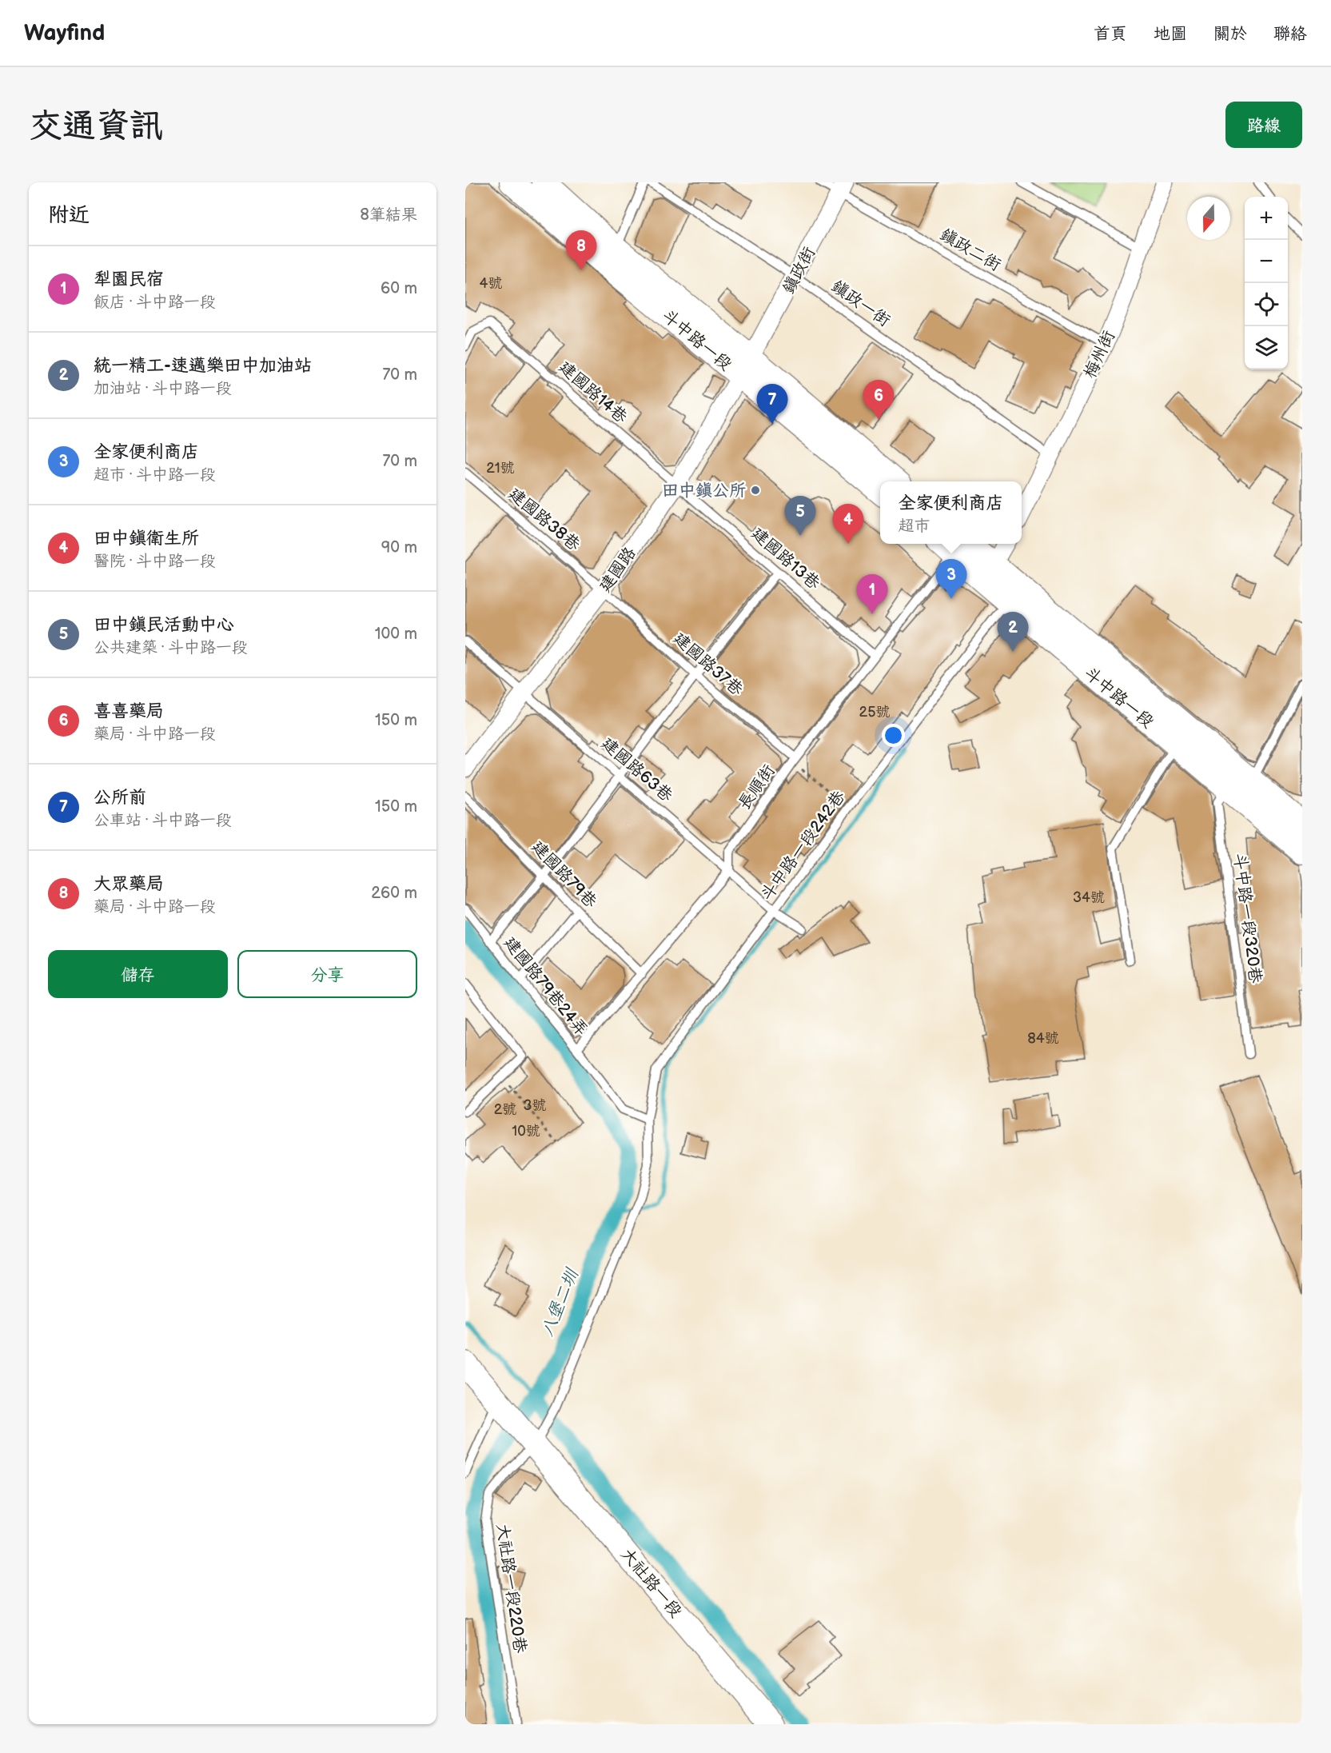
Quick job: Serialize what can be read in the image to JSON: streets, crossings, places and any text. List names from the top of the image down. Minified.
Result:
{"streets":{"main road":["斗中路一段","大社路一段"],"street":["鎮政街","梅州街","建國路"],"lane":["鎮政二街","鎮政一街","建國路14巷","建國路38巷","建國路13巷","建國路37巷","建國路63巷","長順街","斗中路一段242巷","建國路79巷","斗中路一段320巷","建國路79巷24弄","大社路一段220巷"]},"crossings":[["鎮政二街","鎮政街"],["鎮政二街","梅州街"],["鎮政街","鎮政一街"],["鎮政街","斗中路一段"],["鎮政街","建國路"],["鎮政一街","梅州街"],["斗中路一段","建國路"],["斗中路一段","長順街"],["斗中路一段","斗中路一段242巷"],["斗中路一段","斗中路一段320巷"],["建國路14巷","建國路13巷"],["建國路14巷","建國路"],["建國路38巷","建國路"],["建國路38巷","建國路37巷"],["建國路13巷","建國路"],["建國路13巷","長順街"],["建國路13巷","建國路79巷24弄"],["建國路","建國路37巷"],["建國路","建國路63巷"],["建國路37巷","長順街"],["建國路37巷","建國路79巷24弄"],["建國路63巷","長順街"],["建國路63巷","斗中路一段242巷"],["建國路63巷","建國路79巷24弄"],["斗中路一段242巷","建國路79巷24弄"],["斗中路一段242巷","大社路一段"],["斗中路一段242巷","大社路一段220巷"],["建國路79巷","建國路79巷24弄"],["大社路一段","大社路一段220巷"]],"water":["八堡二圳"],"places":["田中鎮公所"],"house_numbers":["4號","21號","25號","34號","84號","3號","2號","10號"],"north":"bottom","page":{"header":"Wayfind","nav":["首頁","地圖","關於","聯絡"],"buttons":["路線",["儲存","分享"]],"title":"交通資訊","heading":["附近","8筆結果"],"map_buttons":["+","−"],"pins":["8","6","7","5","4","3","1","2"],"list":[{"mark":"1","name":"犁園民宿","note":"飯店 · 斗中路一段","value":"60 m"},{"mark":"2","name":"統一精工-速邁樂田中加油站","note":"加油站 · 斗中路一段","value":"70 m"},{"mark":"3","name":"全家便利商店","note":"超市 · 斗中路一段","value":"70 m"},{"mark":"4","name":"田中鎮衛生所","note":"醫院 · 斗中路一段","value":"90 m"},{"mark":"5","name":"田中鎮民活動中心","note":"公共建築 · 斗中路一段","value":"100 m"},{"mark":"6","name":"喜喜藥局","note":"藥局 · 斗中路一段","value":"150 m"},{"mark":"7","name":"公所前","note":"公車站 · 斗中路一段","value":"150 m"},{"mark":"8","name":"大眾藥局","note":"藥局 · 斗中路一段","value":"260 m"}],"popup":["全家便利商店","超市"]}}
